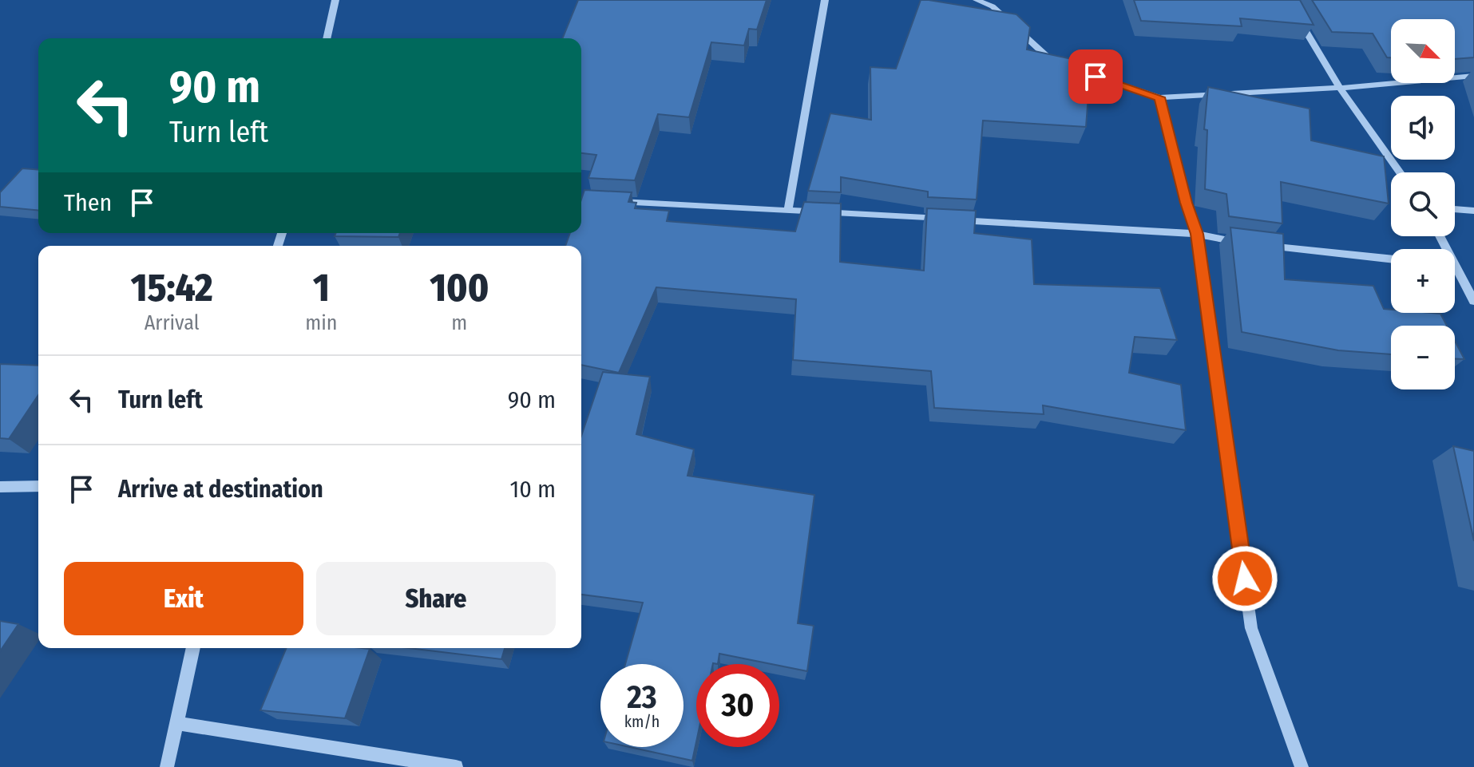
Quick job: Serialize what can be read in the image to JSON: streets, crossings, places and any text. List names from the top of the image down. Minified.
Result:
{"north":"bottom right","page":{"map_buttons":["+","−"],"turn":["90 m","Turn left"],"then":"Then","eta":["15:42","Arrival","1","min","100","m"],"list":[{"name":"Turn left","value":"90 m"},{"name":"Arrive at destination","value":"10 m"}],"buttons":["Exit","Share"],"speed":"23 km/h","limit":"30"}}
